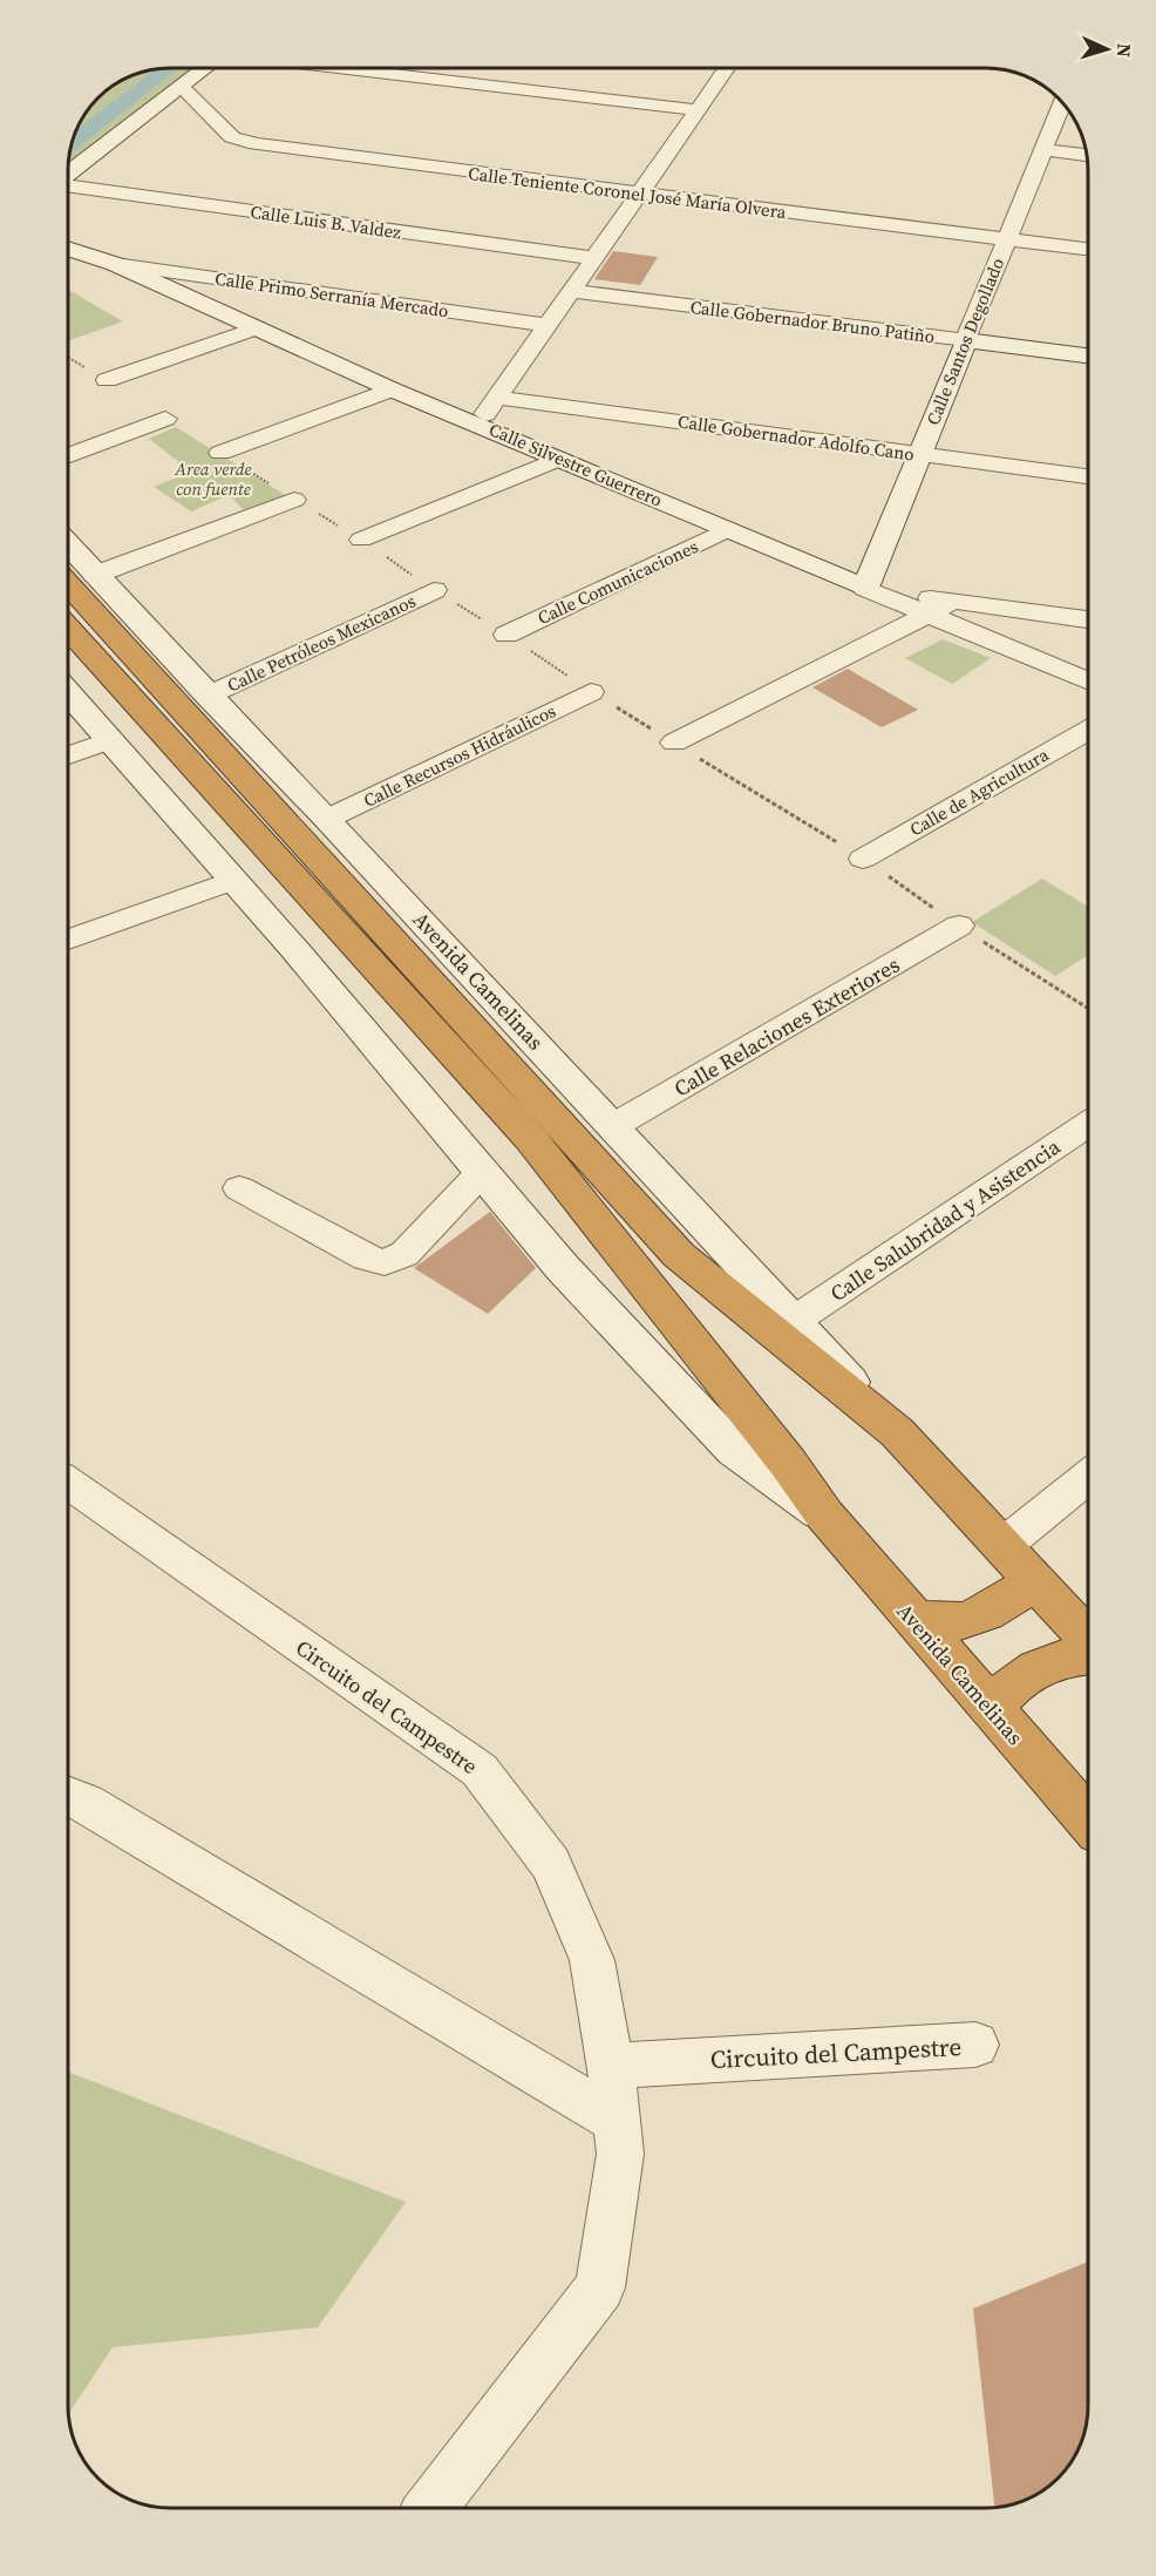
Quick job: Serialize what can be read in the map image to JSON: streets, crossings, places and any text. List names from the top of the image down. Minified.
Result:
{"streets":{"highway":["Avenida Camelinas"],"main road":["Calle Gobernador Bruno Patiño","Calle Santos Degollado","Calle Silvestre Guerrero"],"street":["Calle Teniente Coronel José María Olvera","Calle Luis B. Valdez","Calle Primo Serranía Mercado","Calle Gobernador Adolfo Cano","Calle Comunicaciones","Calle Petróleos Mexicanos","Calle Recursos Hidráulicos","Calle de Agricultura","Calle Relaciones Exteriores","Calle Salubridad y Asistencia","Circuito del Campestre"]},"crossings":[["Calle Teniente Coronel José María Olvera","Calle Santos Degollado"],["Calle Primo Serranía Mercado","Calle Silvestre Guerrero"],["Calle Gobernador Bruno Patiño","Calle Santos Degollado"],["Calle Santos Degollado","Calle Gobernador Adolfo Cano"],["Calle Santos Degollado","Calle Silvestre Guerrero"],["Calle Silvestre Guerrero","Calle Comunicaciones"],["Calle Petróleos Mexicanos","Avenida Camelinas"],["Calle Recursos Hidráulicos","Avenida Camelinas"],["Avenida Camelinas","Calle Relaciones Exteriores"],["Avenida Camelinas","Calle Salubridad y Asistencia"]],"parks":["Area verde con fuente"],"north":"right"}
